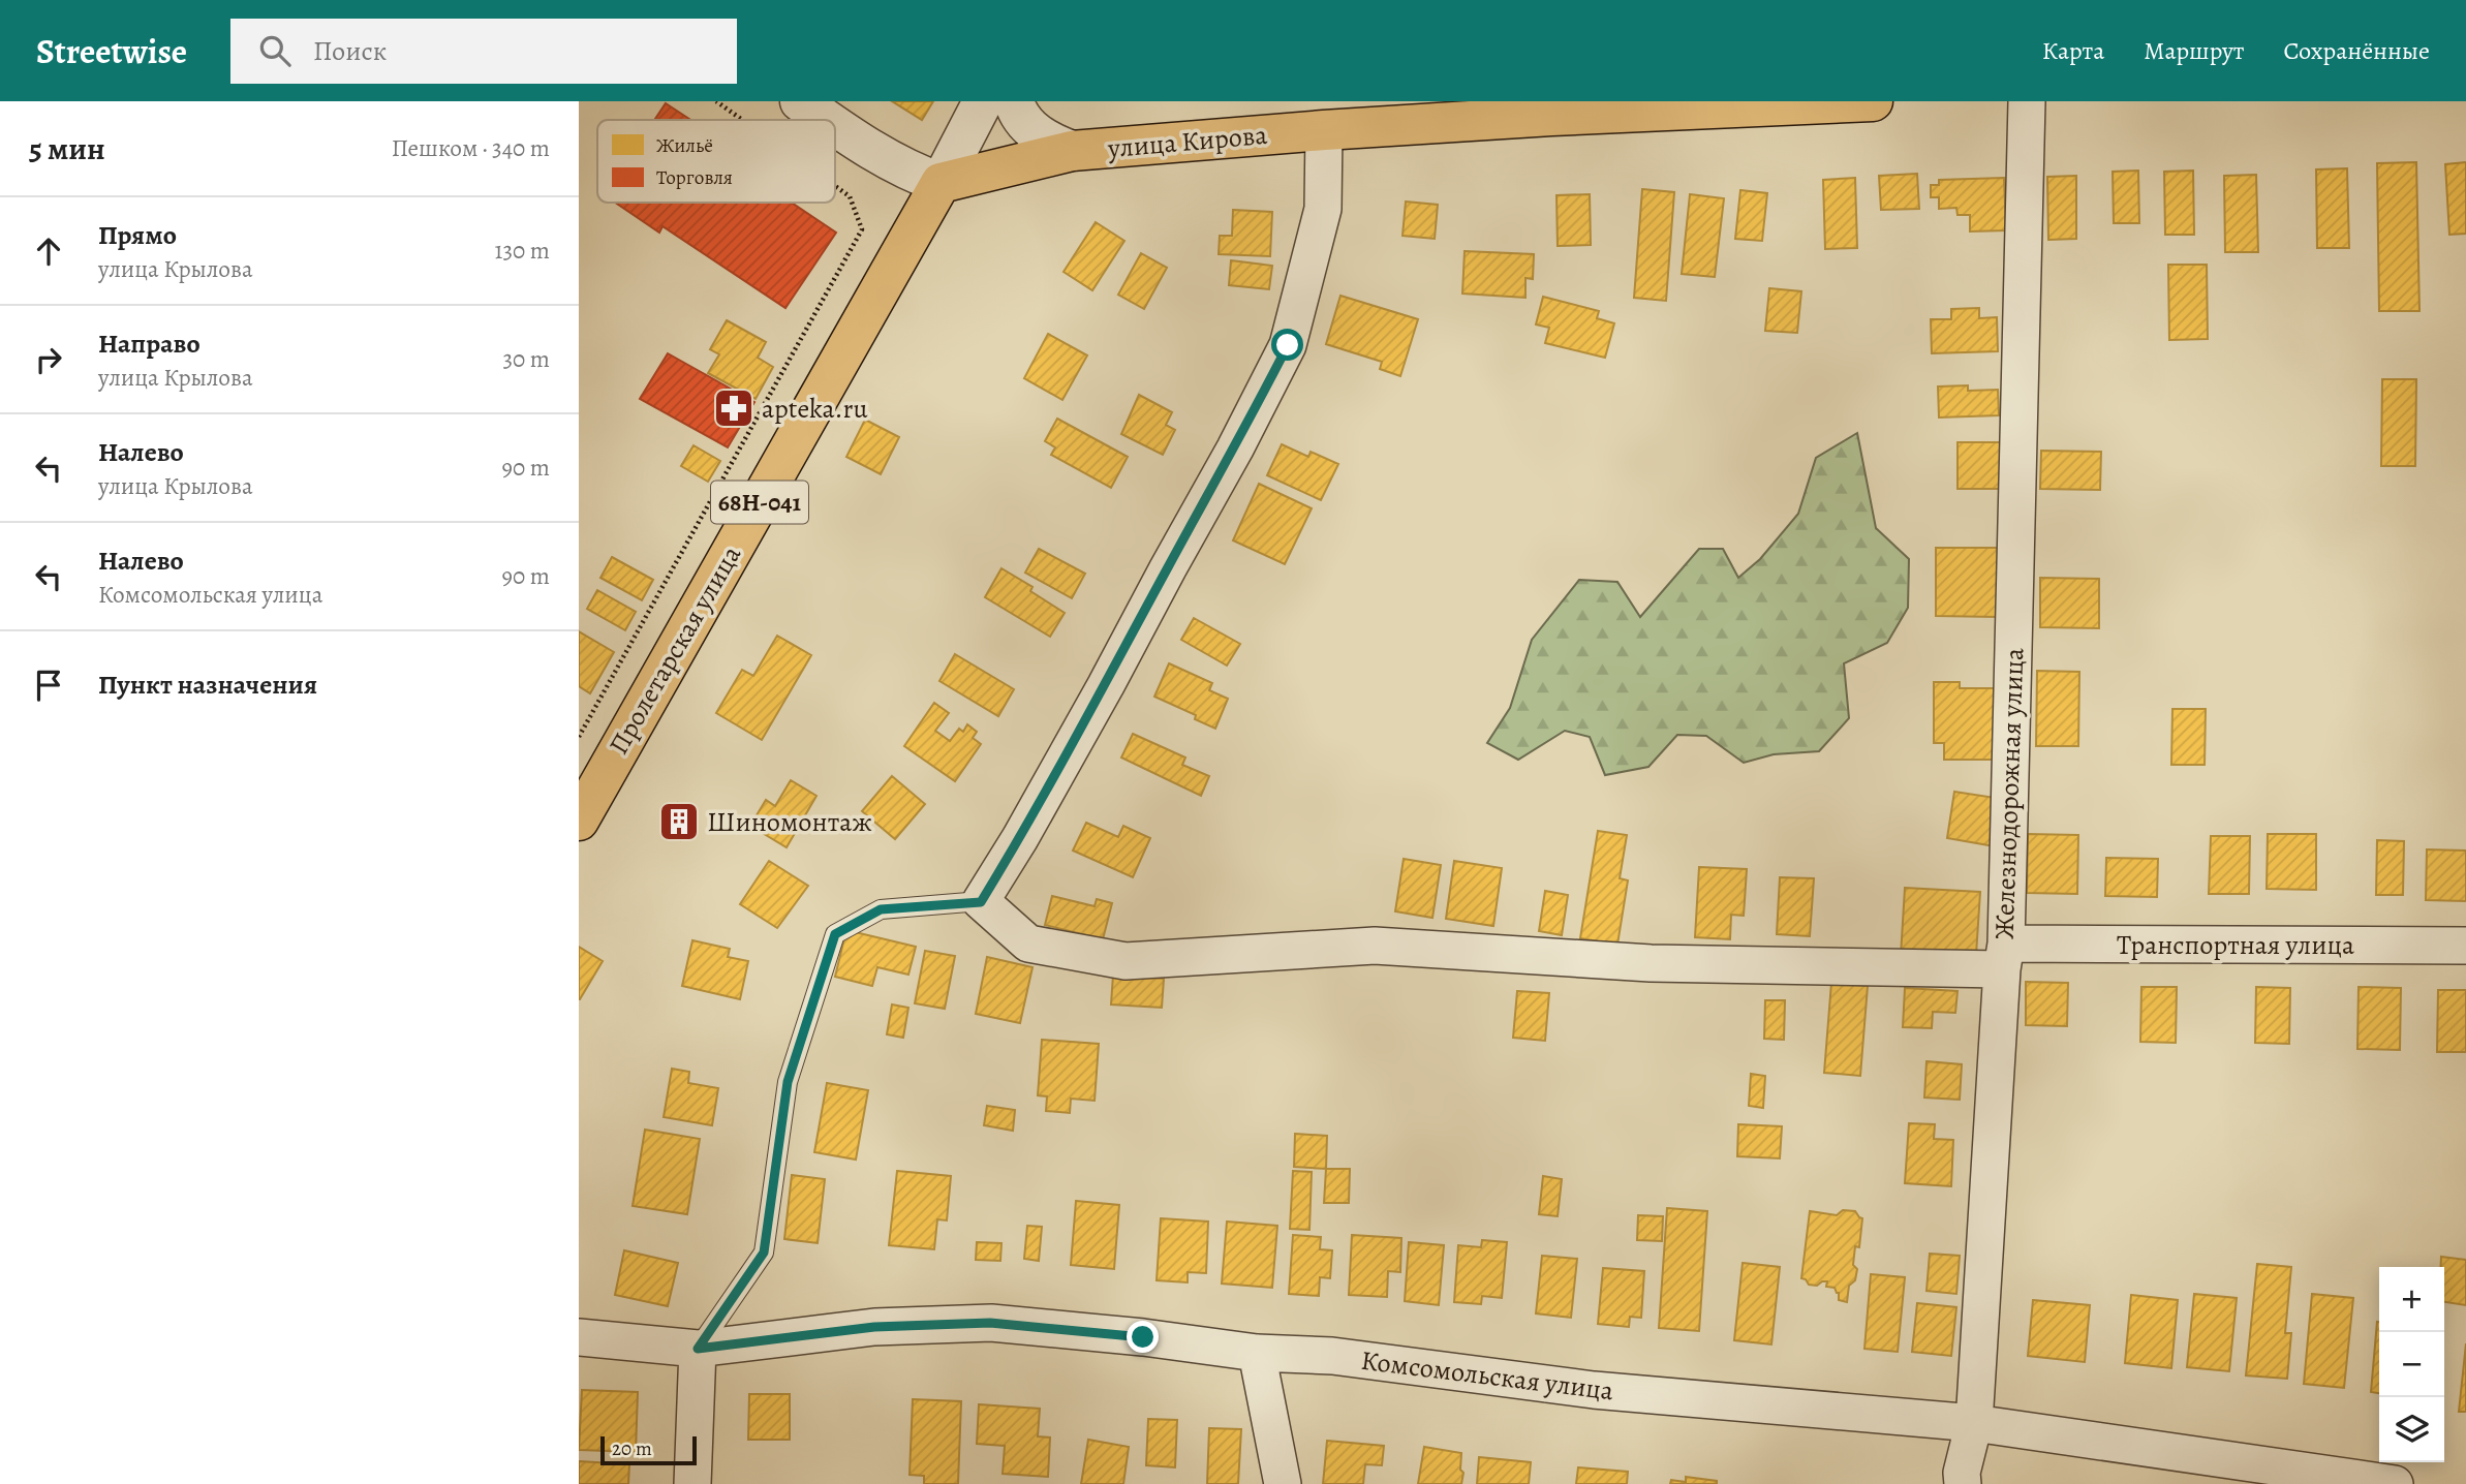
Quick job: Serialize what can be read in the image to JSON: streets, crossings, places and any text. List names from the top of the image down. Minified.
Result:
{"streets":{"main road":["улица Кирова","68Н-041","Пролетарская улица"],"street":["Железнодорожная улица","Транспортная улица","Комсомольская улица"]},"crossings":[["улица Кирова","Пролетарская улица"],["Железнодорожная улица","Транспортная улица"],["Железнодорожная улица","Комсомольская улица"]],"places":{"pharmacy":["apteka.ru"],"building":["Шиномонтаж"]},"legend":["Жильё","Торговля"],"scale_bar":"20 m","page":{"header":"Streetwise","search":"Поиск","nav":["Карта","Маршрут","Сохранённые"],"heading":["5 мин","Пешком · 340 m"],"list":[["Прямо","улица Крылова","130 m"],["Направо","улица Крылова","30 m"],["Налево","улица Крылова","90 m"],["Налево","Комсомольская улица","90 m"],"Пункт назначения"],"map_buttons":["+","−"],"scale":"20 m"}}
